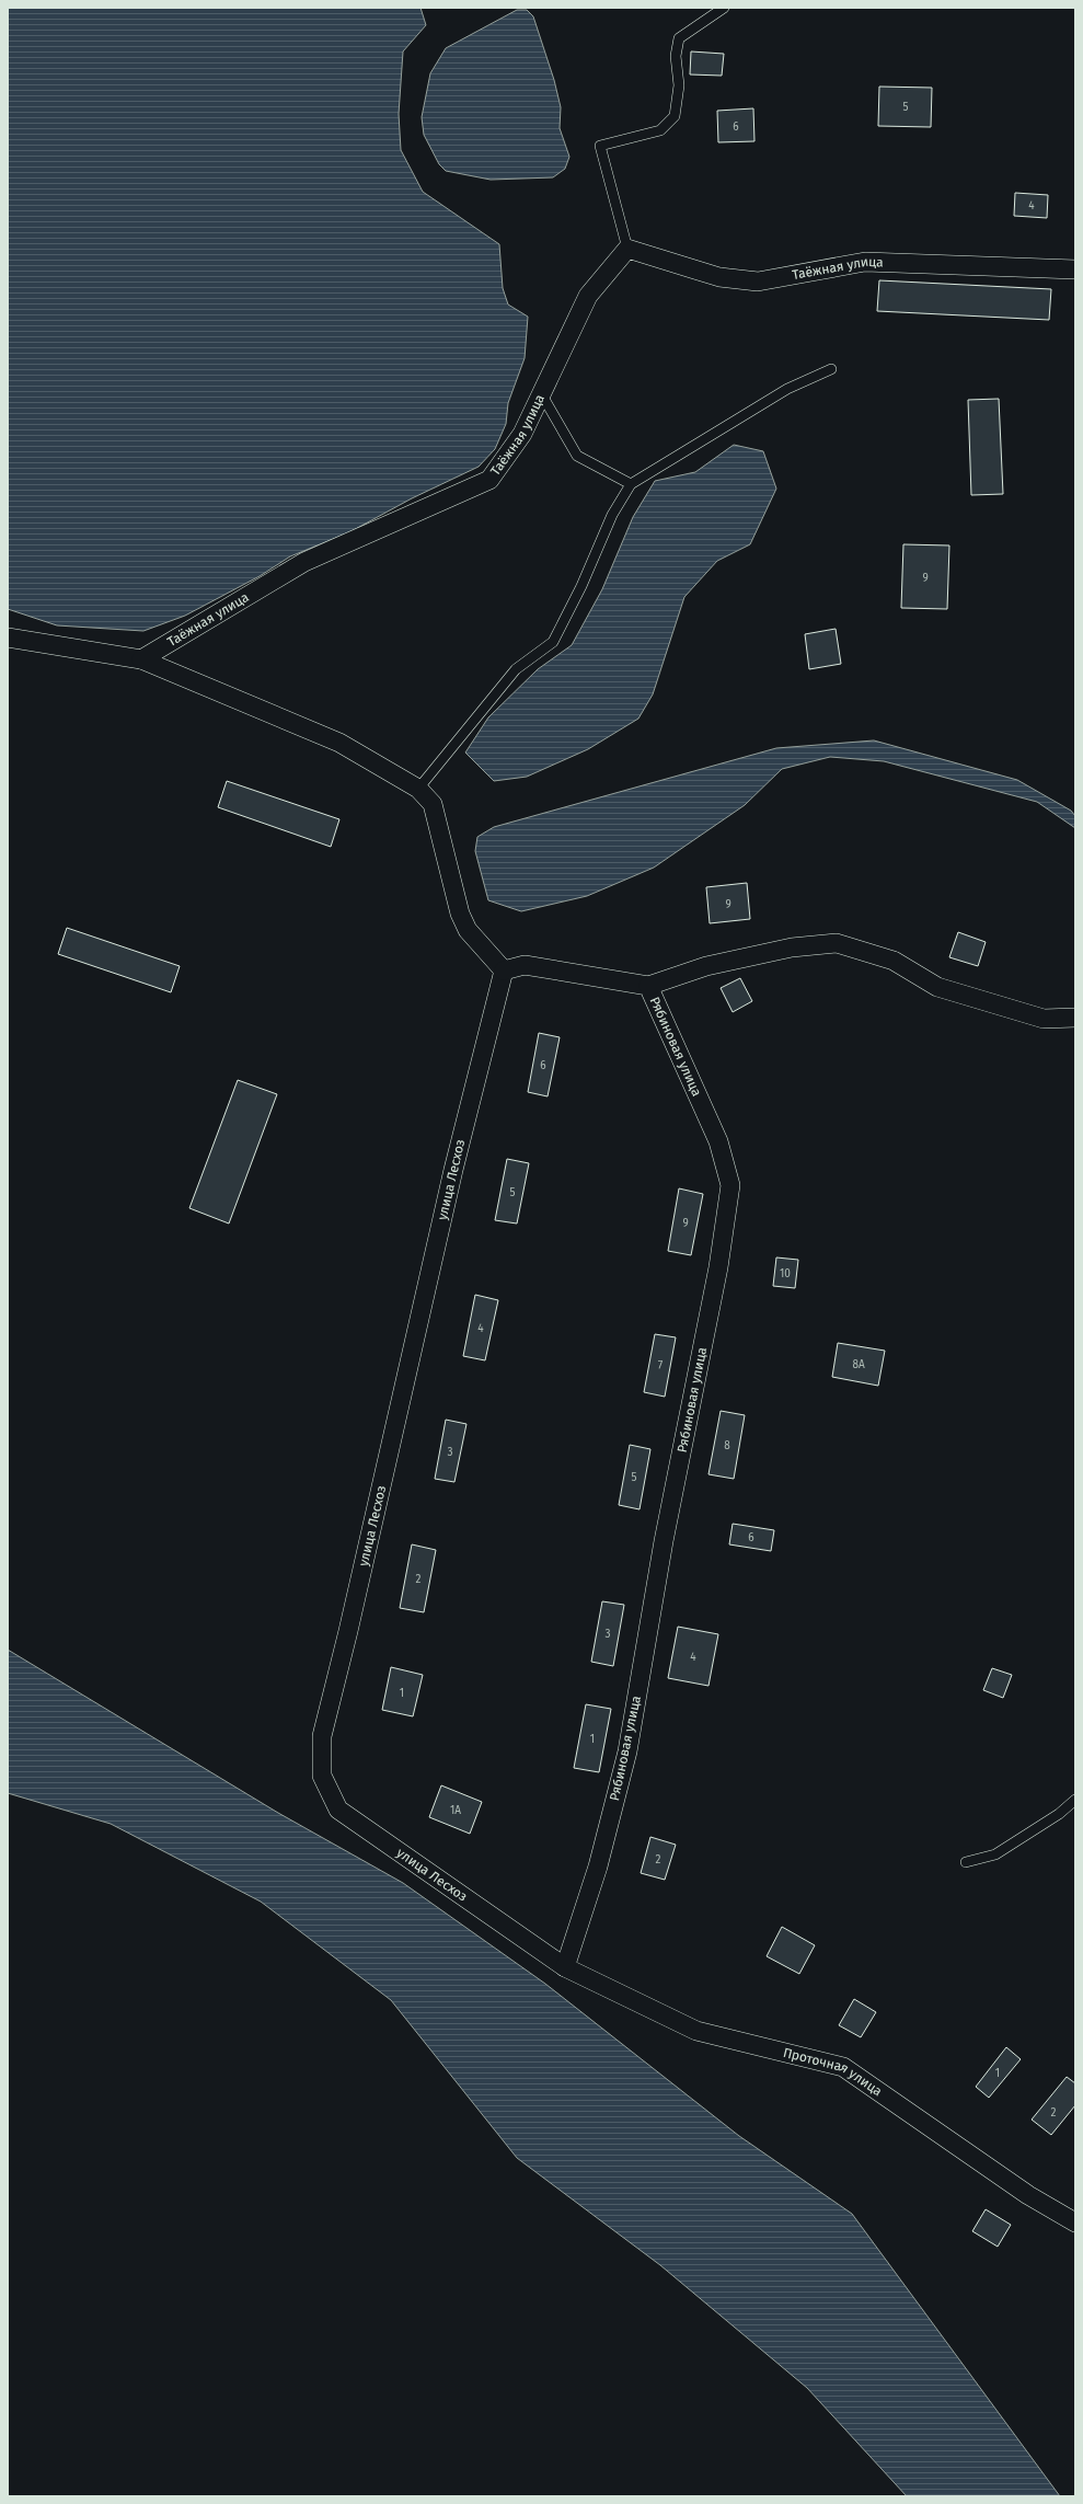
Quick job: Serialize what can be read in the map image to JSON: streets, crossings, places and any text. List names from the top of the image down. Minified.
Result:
{"streets":{"street":["Таёжная улица","Рябиновая улица","улица Лесхоз","Проточная улица"]},"crossings":[["Рябиновая улица","улица Лесхоз"],["Рябиновая улица","Проточная улица"],["улица Лесхоз","Проточная улица"]],"house_numbers":["5","6","4","9","9","6","5","9","10","4","8А","7","8","3","5","6","2","3","4","1","1","1А","2","1","2"]}
